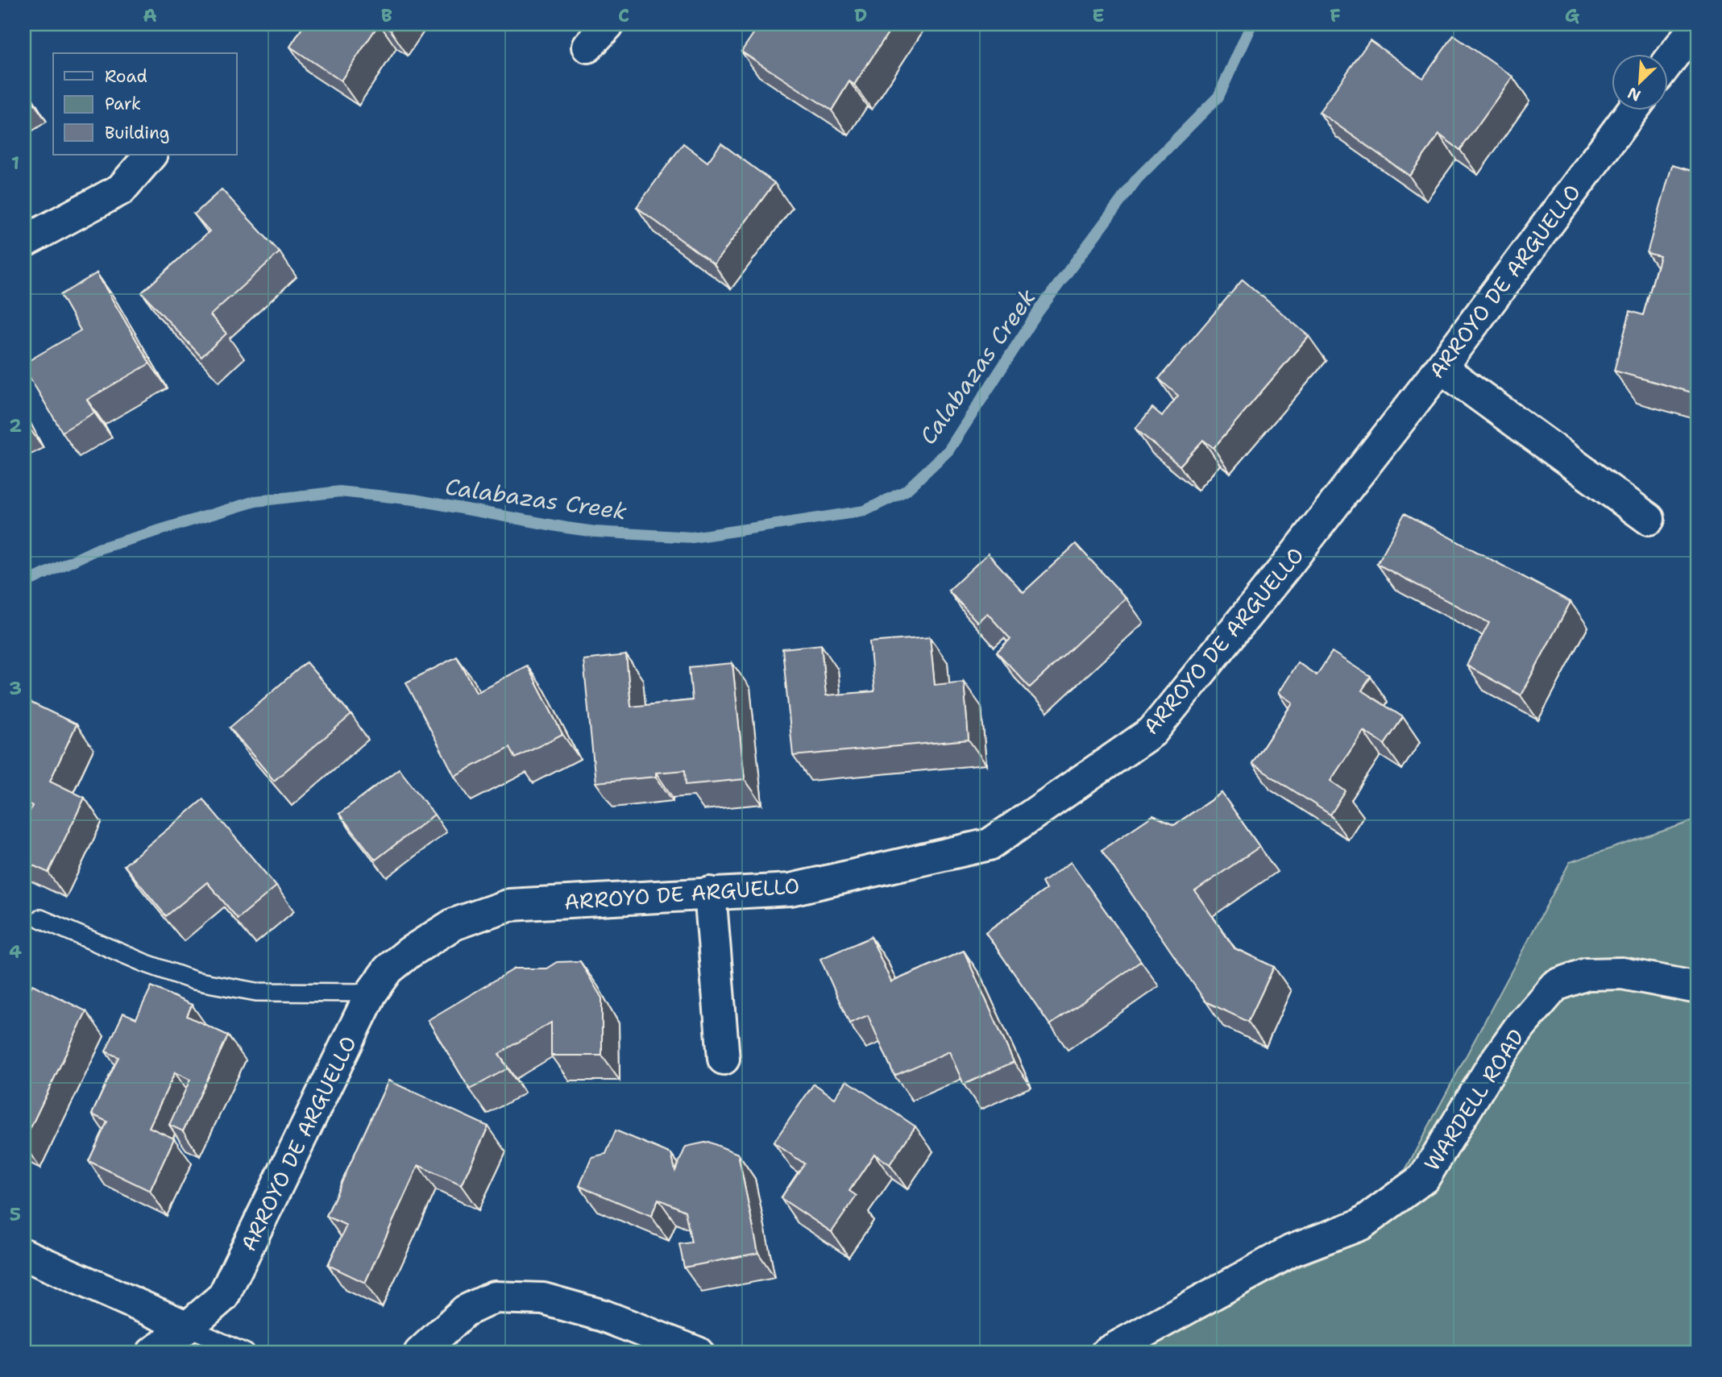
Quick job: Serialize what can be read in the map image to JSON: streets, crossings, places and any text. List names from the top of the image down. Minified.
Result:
{"streets":{"street":["ARROYO DE ARGUELLO","WARDELL ROAD"]},"water":["Calabazas Creek"],"legend":["Road","Park","Building"],"north":"bottom left","grid":{"columns":["A","B","C","D","E","F","G"],"rows":["1","2","3","4","5"]}}
